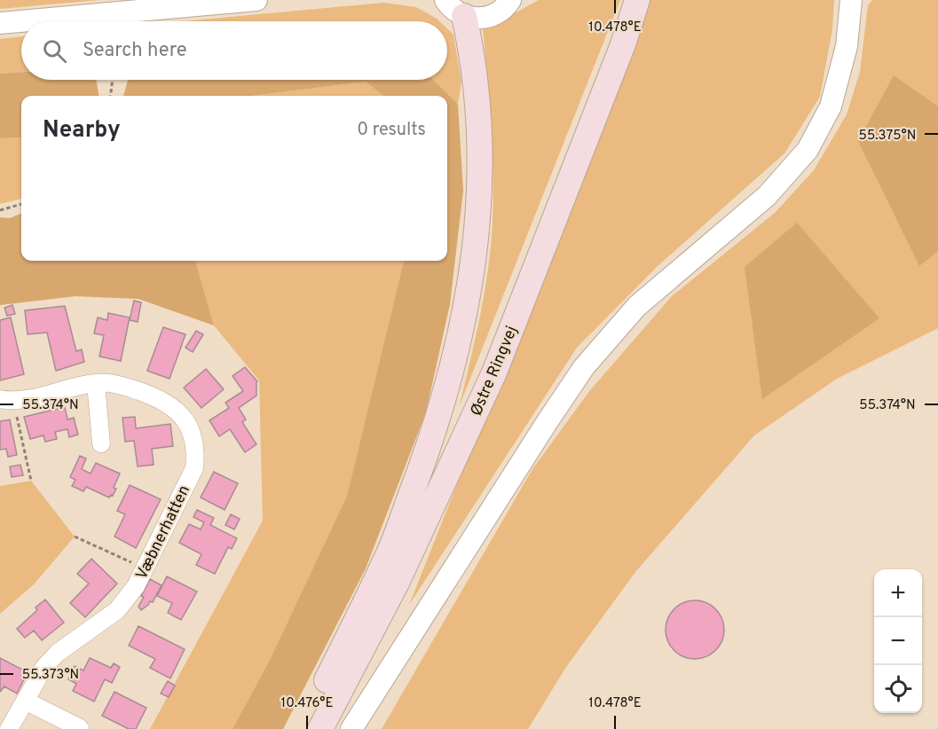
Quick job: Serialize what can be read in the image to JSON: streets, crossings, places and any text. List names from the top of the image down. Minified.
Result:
{"streets":{"main road":["Østre Ringvej"],"street":["Væbnerhatten"]},"page":{"search":"Search here","heading":["Nearby","0 results"],"map_buttons":["+","−"]},"coordinates":["10.478°E","55.375°N","55.374°N","55.373°N","10.476°E"]}
